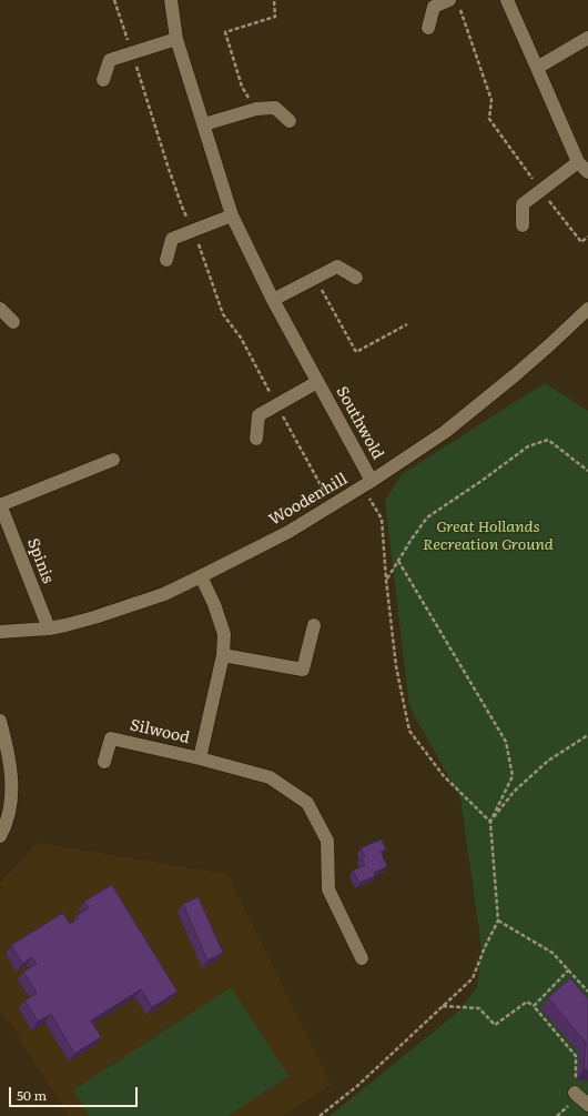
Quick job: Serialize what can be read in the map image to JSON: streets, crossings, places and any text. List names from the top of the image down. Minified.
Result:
{"streets":{"street":["Southwold","Woodenhill","Spinis","Silwood"]},"crossings":[["Southwold","Woodenhill"],["Woodenhill","Spinis"],["Woodenhill","Silwood"]],"parks":["Great Hollands Recreation Ground"],"scale_bar":"50 m"}
